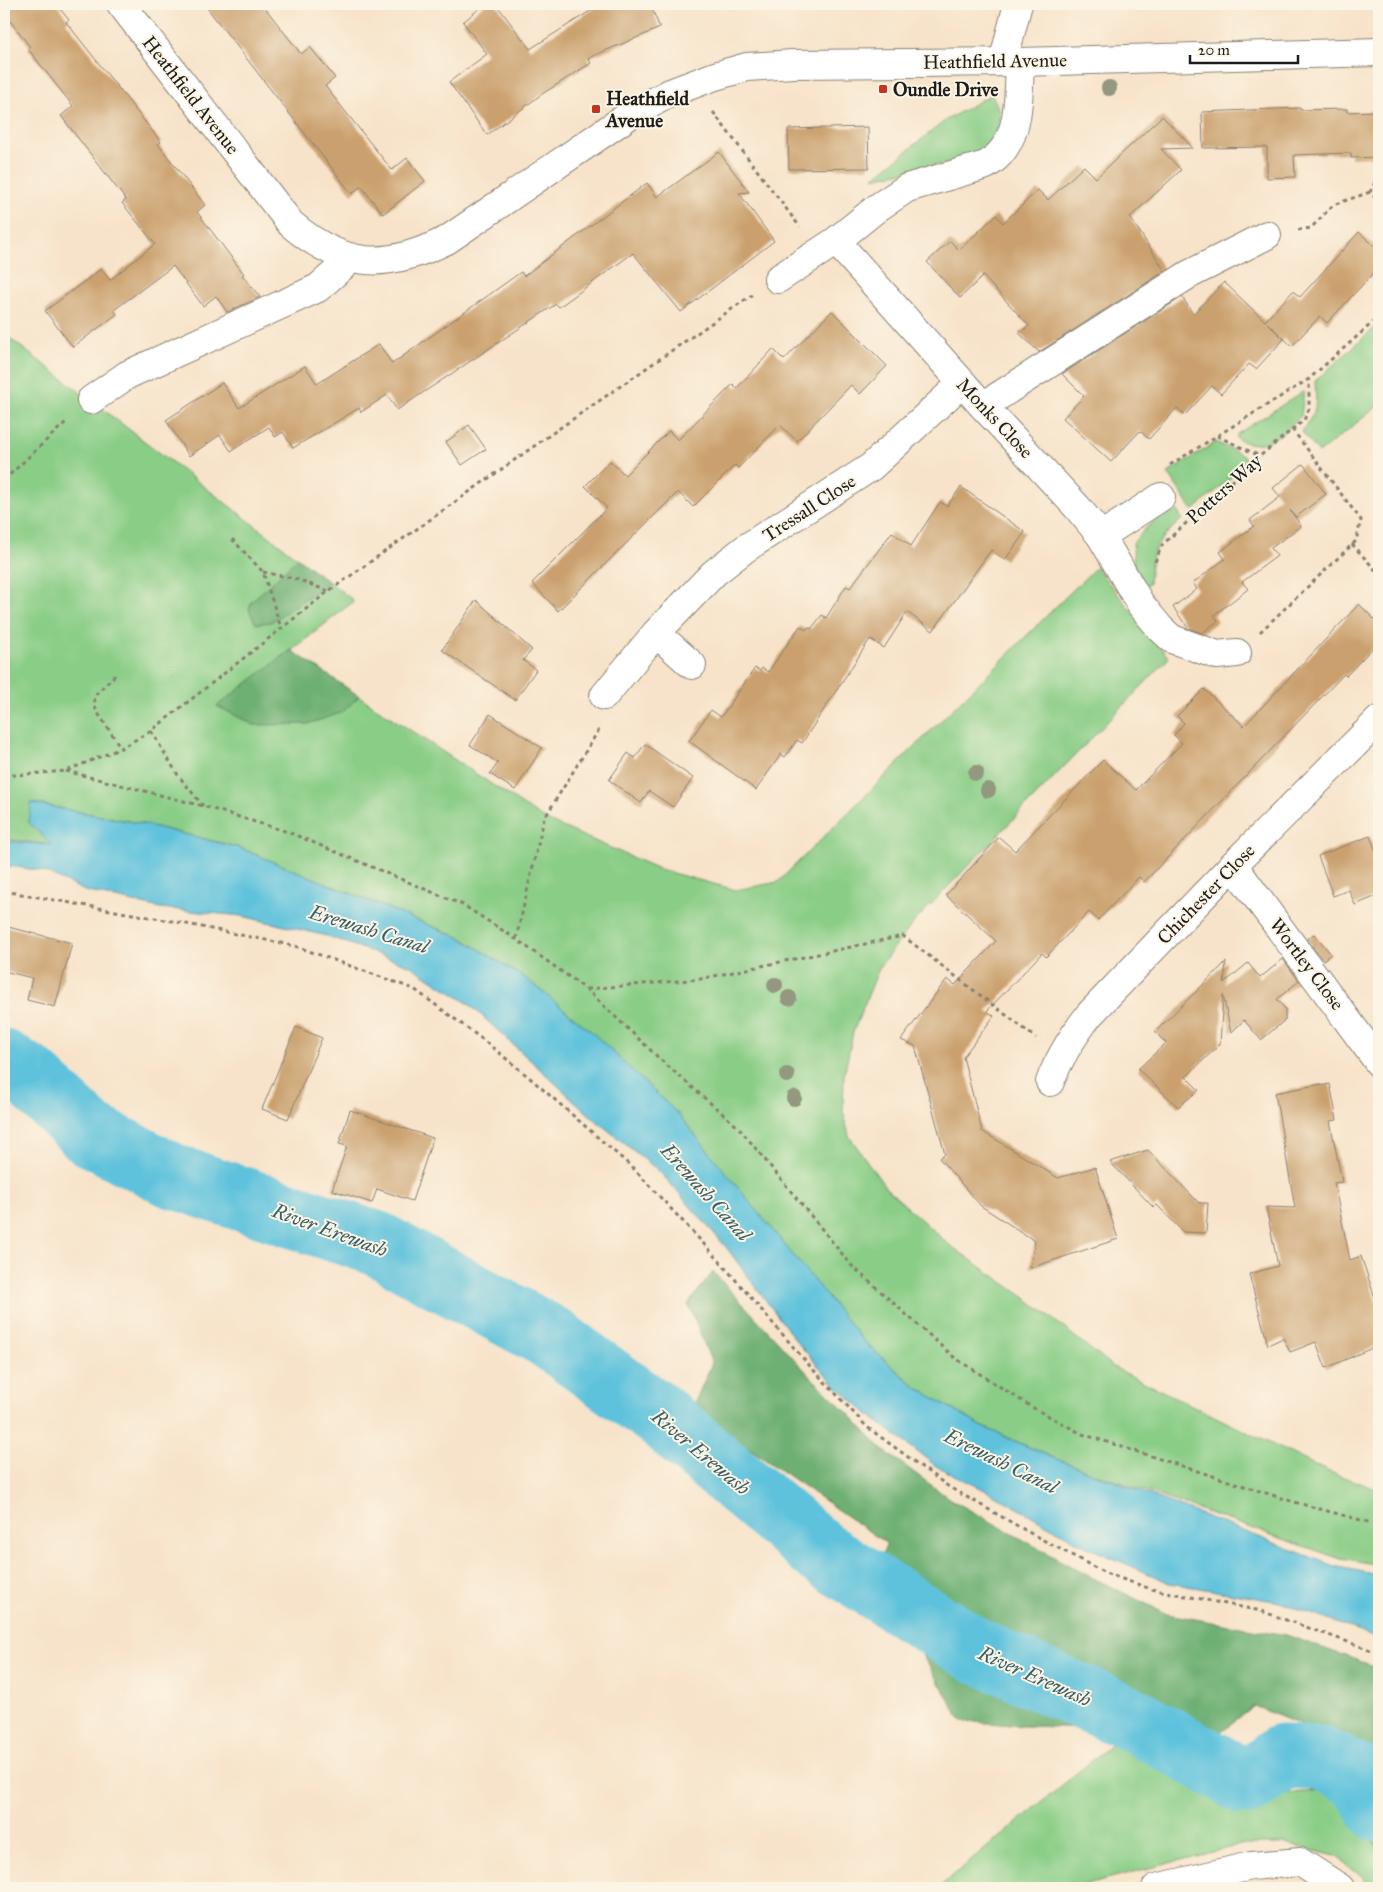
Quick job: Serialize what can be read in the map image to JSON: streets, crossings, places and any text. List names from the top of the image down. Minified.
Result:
{"streets":{"street":["Heathfield Avenue","Monks Close","Potters Way","Tressall Close","Chichester Close","Wortley Close"]},"crossings":[["Monks Close","Potters Way"],["Monks Close","Tressall Close"],["Chichester Close","Wortley Close"]],"water":["Erewash Canal","River Erewash"],"places":{"transit":["Oundle Drive","Heathfield Avenue"]},"scale_bar":"20 m"}
